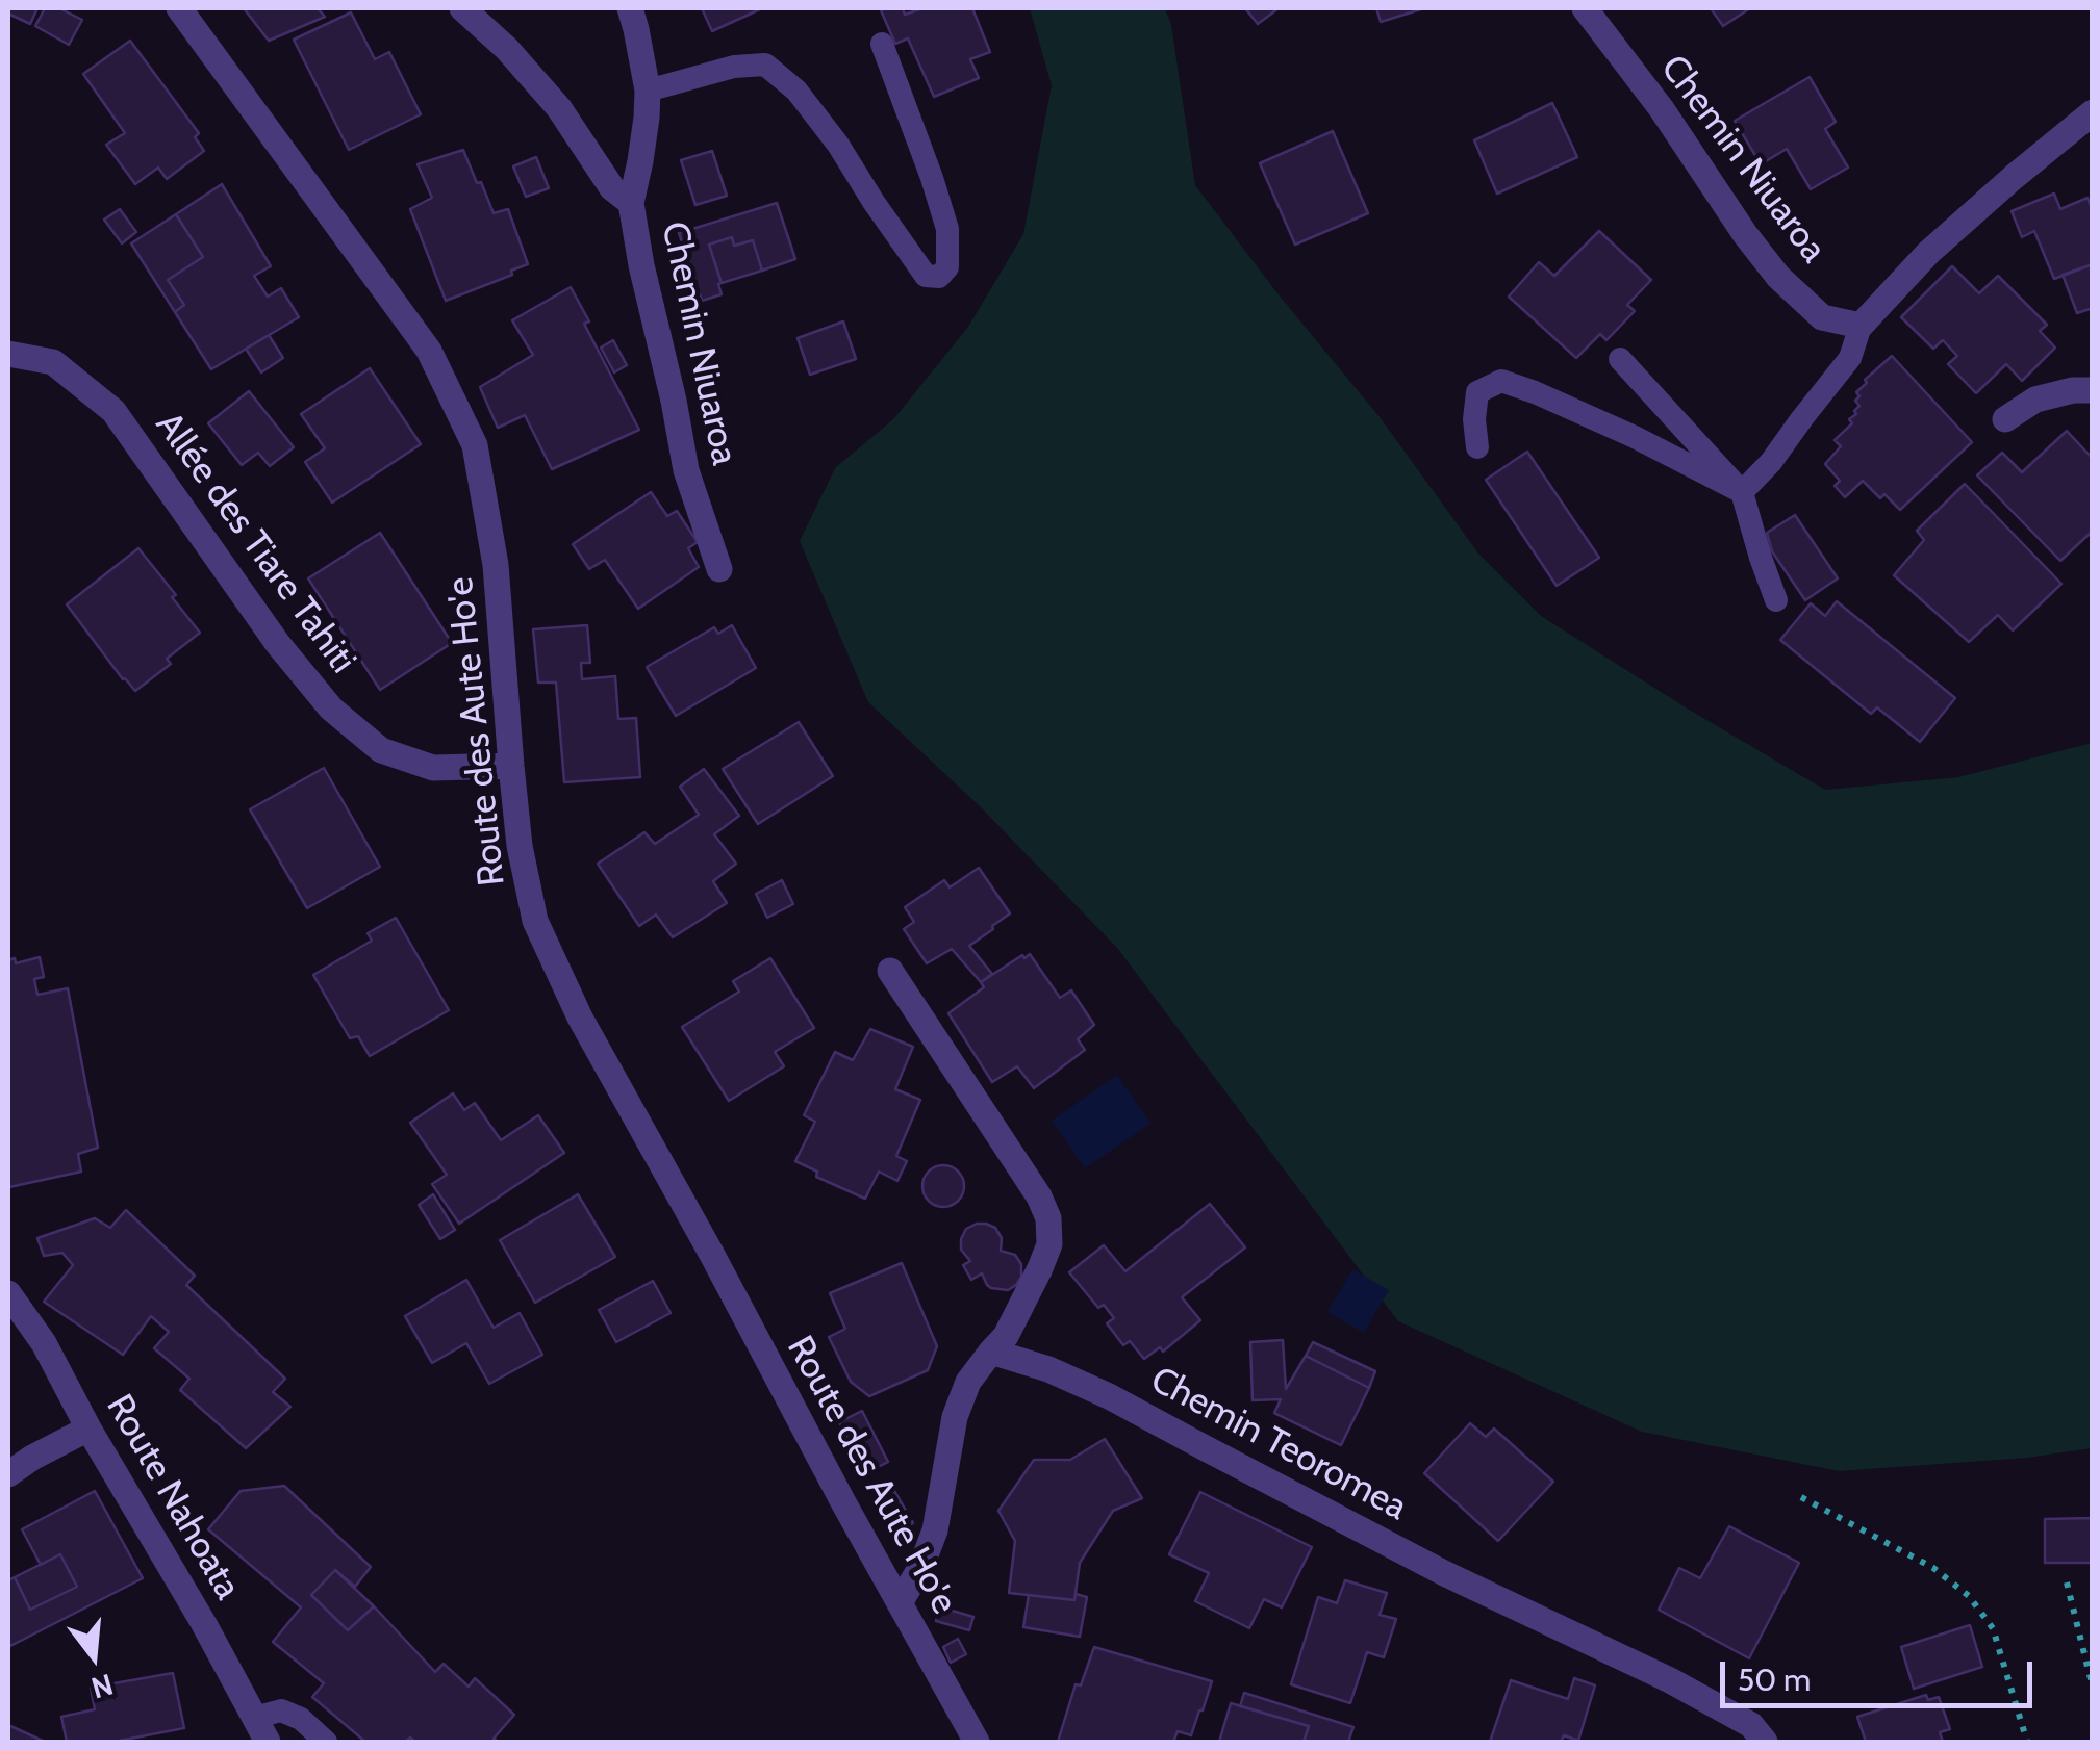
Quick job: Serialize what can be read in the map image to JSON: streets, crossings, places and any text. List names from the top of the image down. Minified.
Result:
{"streets":{"street":["Chemin Niuaroa","Allée des Tiare Tahiti","Route des Aute Ho'e","Chemin Teoromea","Route Nahoata"]},"crossings":[["Allée des Tiare Tahiti","Route des Aute Ho'e"]],"scale_bar":"50 m","north":"bottom"}
